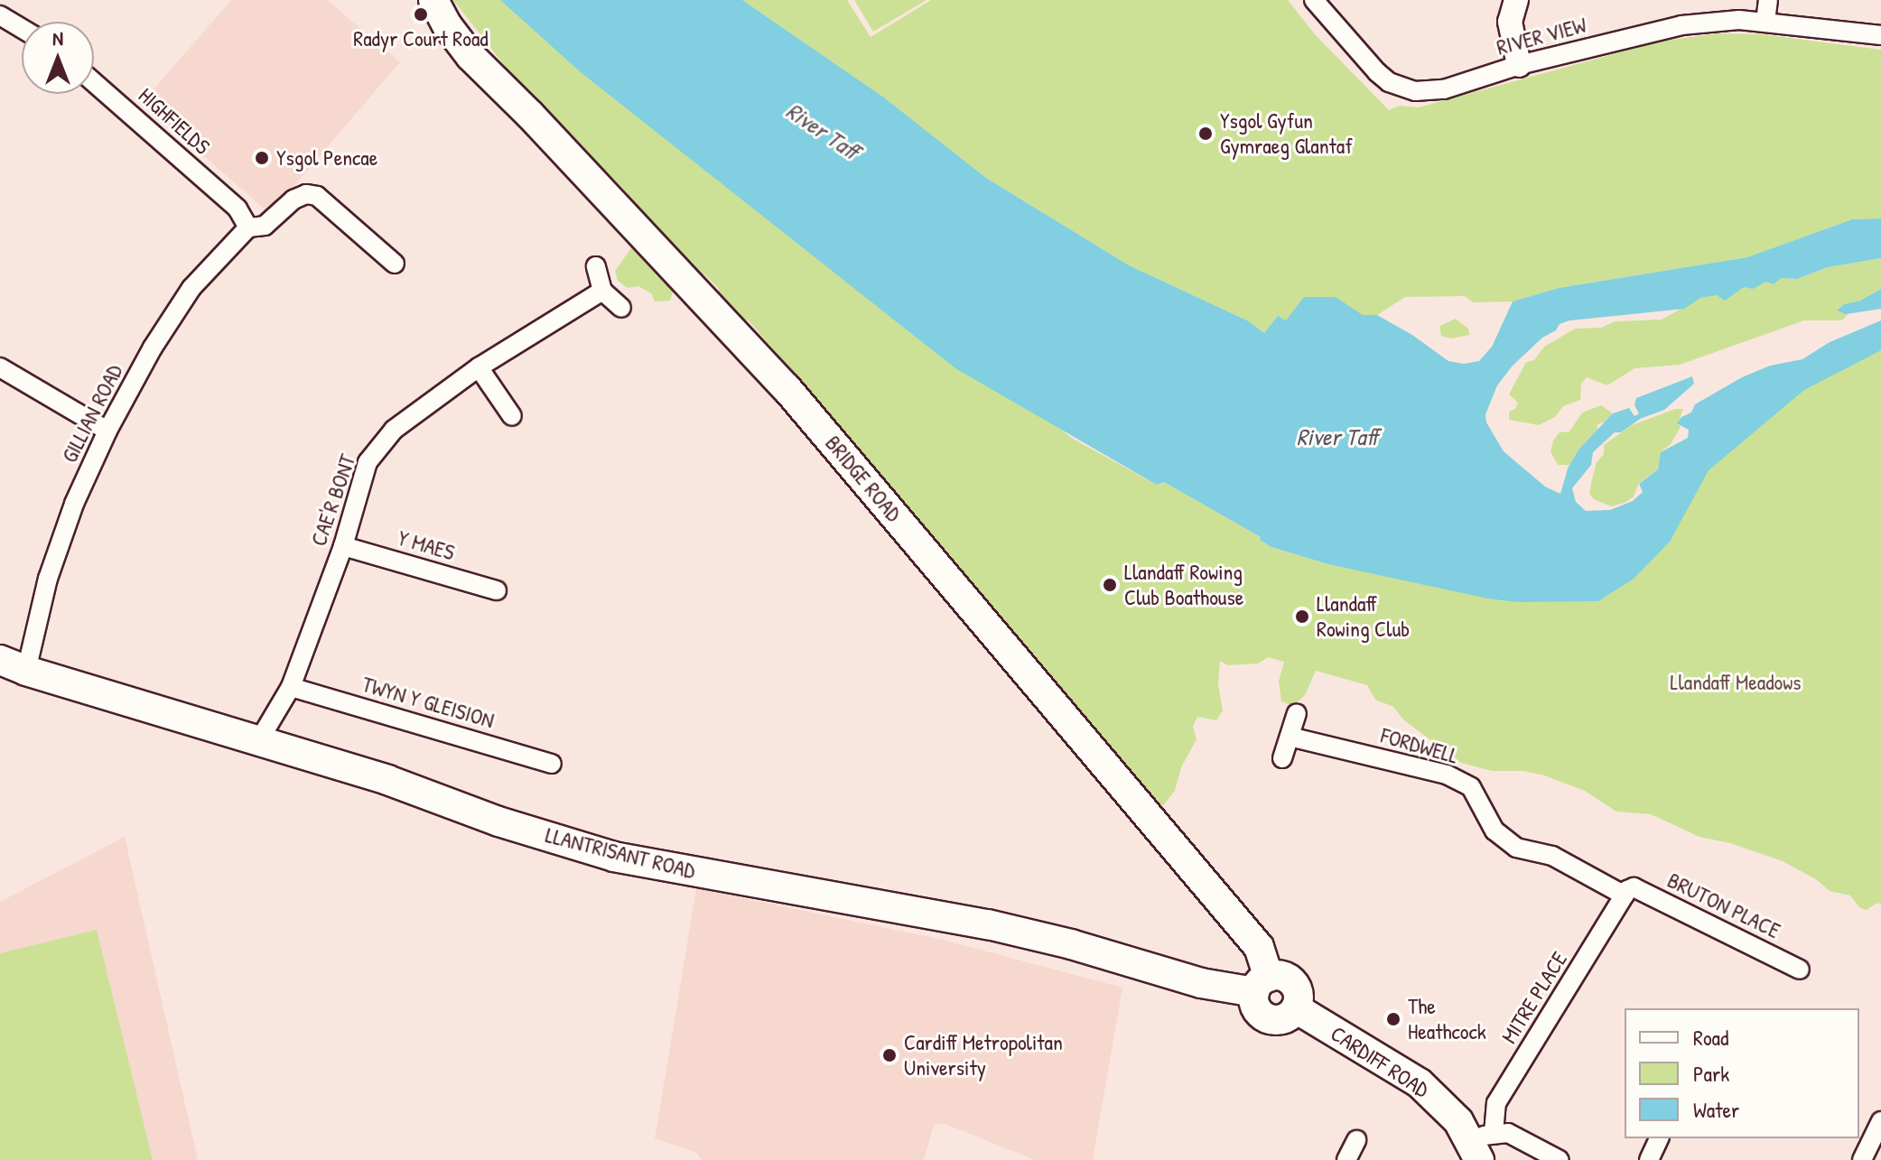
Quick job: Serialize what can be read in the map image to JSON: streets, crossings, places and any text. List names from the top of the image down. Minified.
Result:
{"streets":{"main road":["BRIDGE ROAD","LLANTRISANT ROAD","CARDIFF ROAD"],"street":["RIVER VIEW","HIGHFIELDS","GILLIAN ROAD","CAE'R BONT","Y MAES","TWYN Y GLEISION","FORDWELL","BRUTON PLACE","MITRE PLACE"]},"crossings":[["HIGHFIELDS","GILLIAN ROAD"],["GILLIAN ROAD","LLANTRISANT ROAD"],["BRIDGE ROAD","LLANTRISANT ROAD"],["CAE'R BONT","Y MAES"],["CAE'R BONT","TWYN Y GLEISION"],["CAE'R BONT","LLANTRISANT ROAD"],["FORDWELL","BRUTON PLACE"],["FORDWELL","MITRE PLACE"],["LLANTRISANT ROAD","CARDIFF ROAD"],["BRUTON PLACE","MITRE PLACE"],["MITRE PLACE","CARDIFF ROAD"]],"water":["River Taff"],"parks":["Llandaff Meadows"],"places":["Radyr Court Road","Ysgol Gyfun Gymraeg Glantaf","Ysgol Pencae","Llandaff Rowing Club Boathouse","Llandaff Rowing Club","The Heathcock","Cardiff Metropolitan University"],"legend":["Road","Park","Water"],"north":"top"}
